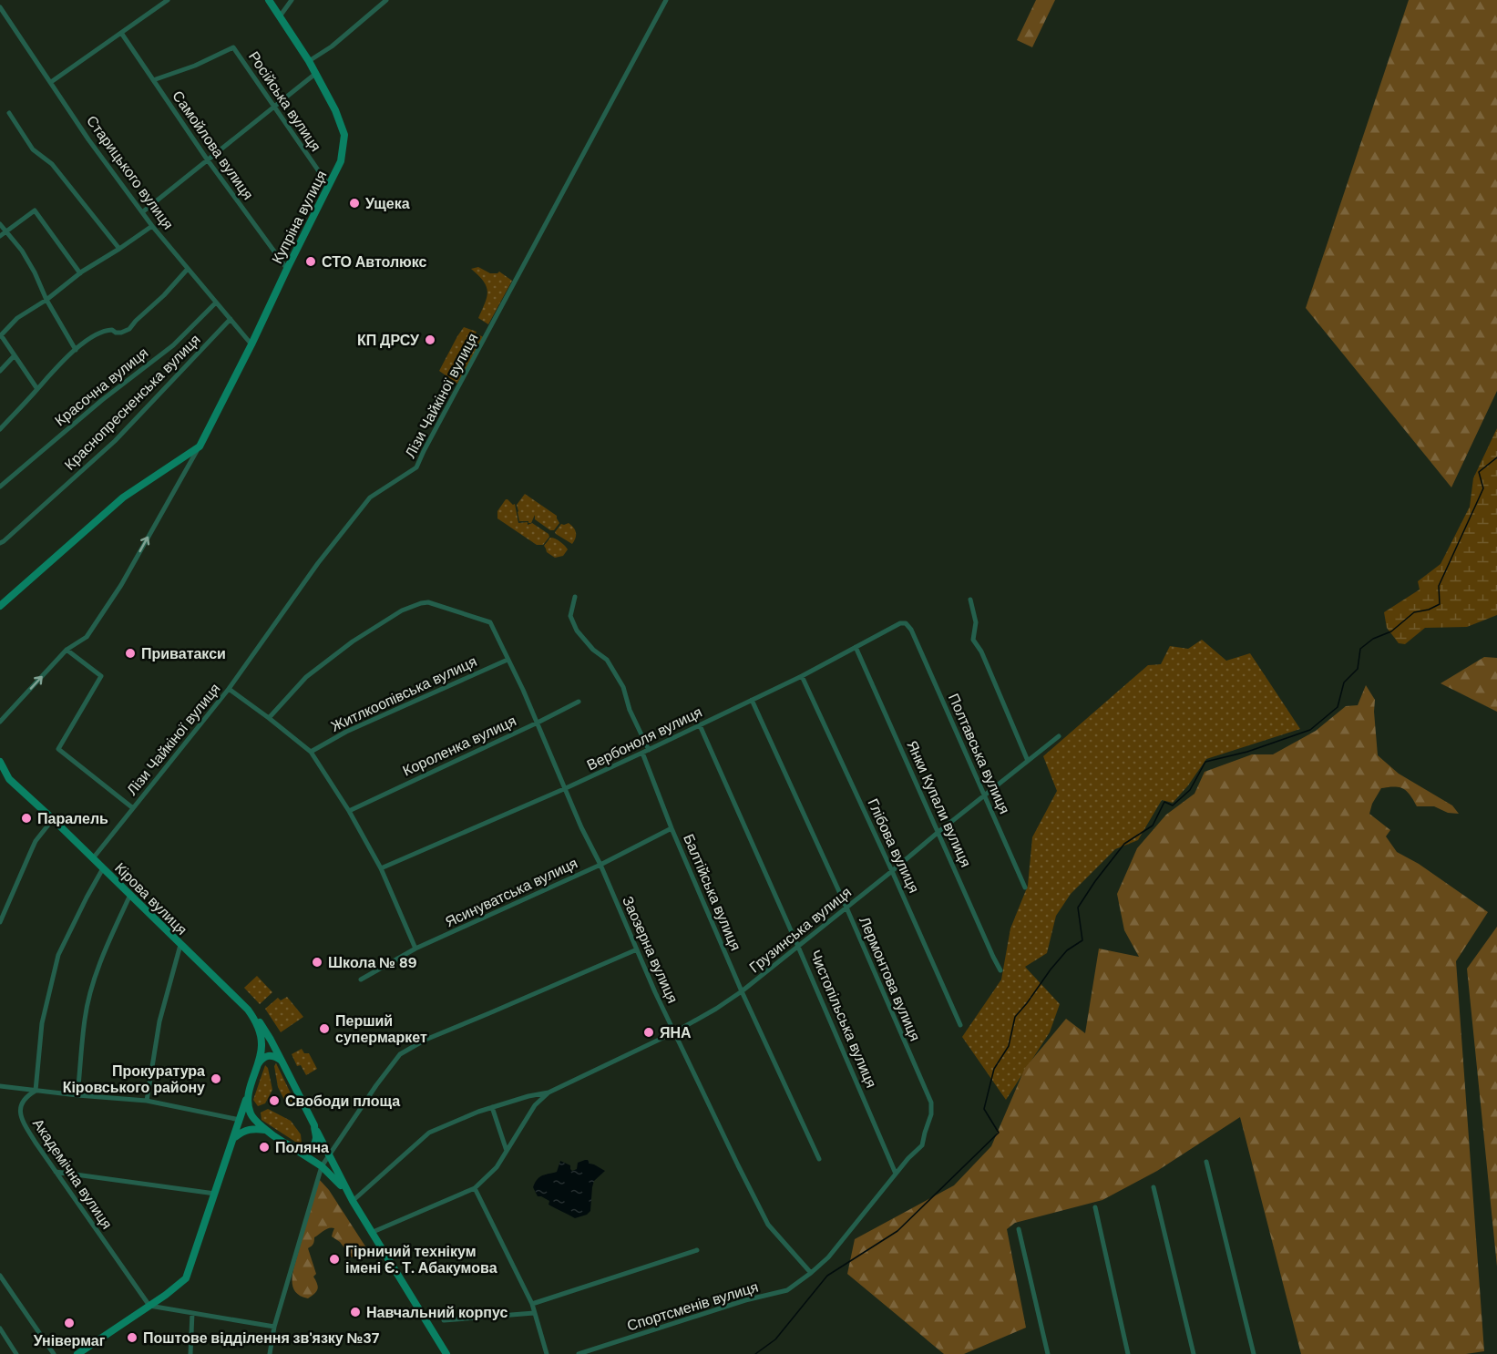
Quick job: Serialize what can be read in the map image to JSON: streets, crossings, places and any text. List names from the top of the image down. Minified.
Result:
{"streets":{"main road":["Купріна вулиця","Кірова вулиця"],"street":["Російська вулиця","Самойлова вулиця","Старицького вулиця","Красочна вулиця","Лізи Чайкіної вулиця","Краснопресненська вулиця","Житлкоопівська вулиця","Вербоноля вулиця","Короленка вулиця","Полтавська вулиця","Янки Купали вулиця","Глібова вулиця","Ясинуватська вулиця","Балтійська вулиця","Грузинська вулиця","Заозерна вулиця","Лермонтова вулиця","Чистопільська вулиця","Академічна вулиця","Спортсменів вулиця"]},"crossings":[["Російська вулиця","Самойлова вулиця"],["Російська вулиця","Купріна вулиця"],["Самойлова вулиця","Купріна вулиця"],["Старицького вулиця","Купріна вулиця"],["Старицького вулиця","Красочна вулиця"],["Старицького вулиця","Краснопресненська вулиця"],["Лізи Чайкіної вулиця","Кірова вулиця"],["Житлкоопівська вулиця","Заозерна вулиця"],["Вербоноля вулиця","Полтавська вулиця"],["Вербоноля вулиця","Янки Купали вулиця"],["Вербоноля вулиця","Глібова вулиця"],["Вербоноля вулиця","Балтійська вулиця"],["Вербоноля вулиця","Заозерна вулиця"],["Вербоноля вулиця","Лермонтова вулиця"],["Вербоноля вулиця","Чистопільська вулиця"],["Короленка вулиця","Заозерна вулиця"],["Полтавська вулиця","Грузинська вулиця"],["Янки Купали вулиця","Грузинська вулиця"],["Глібова вулиця","Грузинська вулиця"],["Ясинуватська вулиця","Балтійська вулиця"],["Ясинуватська вулиця","Заозерна вулиця"],["Балтійська вулиця","Грузинська вулиця"],["Кірова вулиця","Академічна вулиця"],["Грузинська вулиця","Заозерна вулиця"],["Грузинська вулиця","Лермонтова вулиця"],["Грузинська вулиця","Чистопільська вулиця"],["Заозерна вулиця","Лермонтова вулиця"],["Заозерна вулиця","Спортсменів вулиця"],["Лермонтова вулиця","Чистопільська вулиця"],["Лермонтова вулиця","Спортсменів вулиця"]],"places":["Ущека","СТО Автолюкс","КП ДРСУ","Приватакси","Паралель","Школа № 89","Перший супермаркет","ЯНА","Прокуратура Кіровського району","Свободи площа","Поляна","Гірничий технікум імені Є. Т. Абакумова","Навчальний корпус","Універмаг","Поштове відділення зв'язку №37"]}
